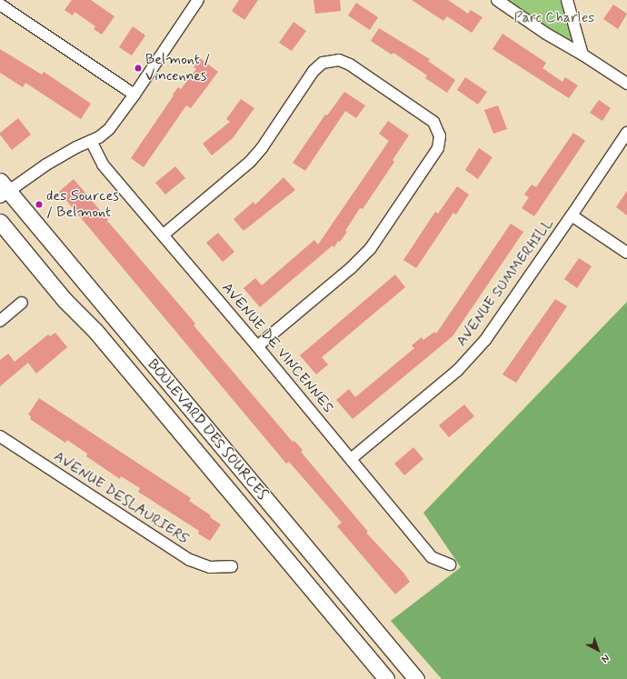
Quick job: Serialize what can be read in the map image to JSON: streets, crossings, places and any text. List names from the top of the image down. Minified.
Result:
{"streets":{"main road":["BOULEVARD DES SOURCES"],"street":["AVENUE SUMMERHILL","AVENUE DE VINCENNES","AVENUE DESLAURIERS"]},"crossings":[["AVENUE SUMMERHILL","AVENUE DE VINCENNES"]],"parks":["Parc Charles"],"places":["Belmont / Vincennes","des Sources / Belmont"],"north":"bottom right"}
